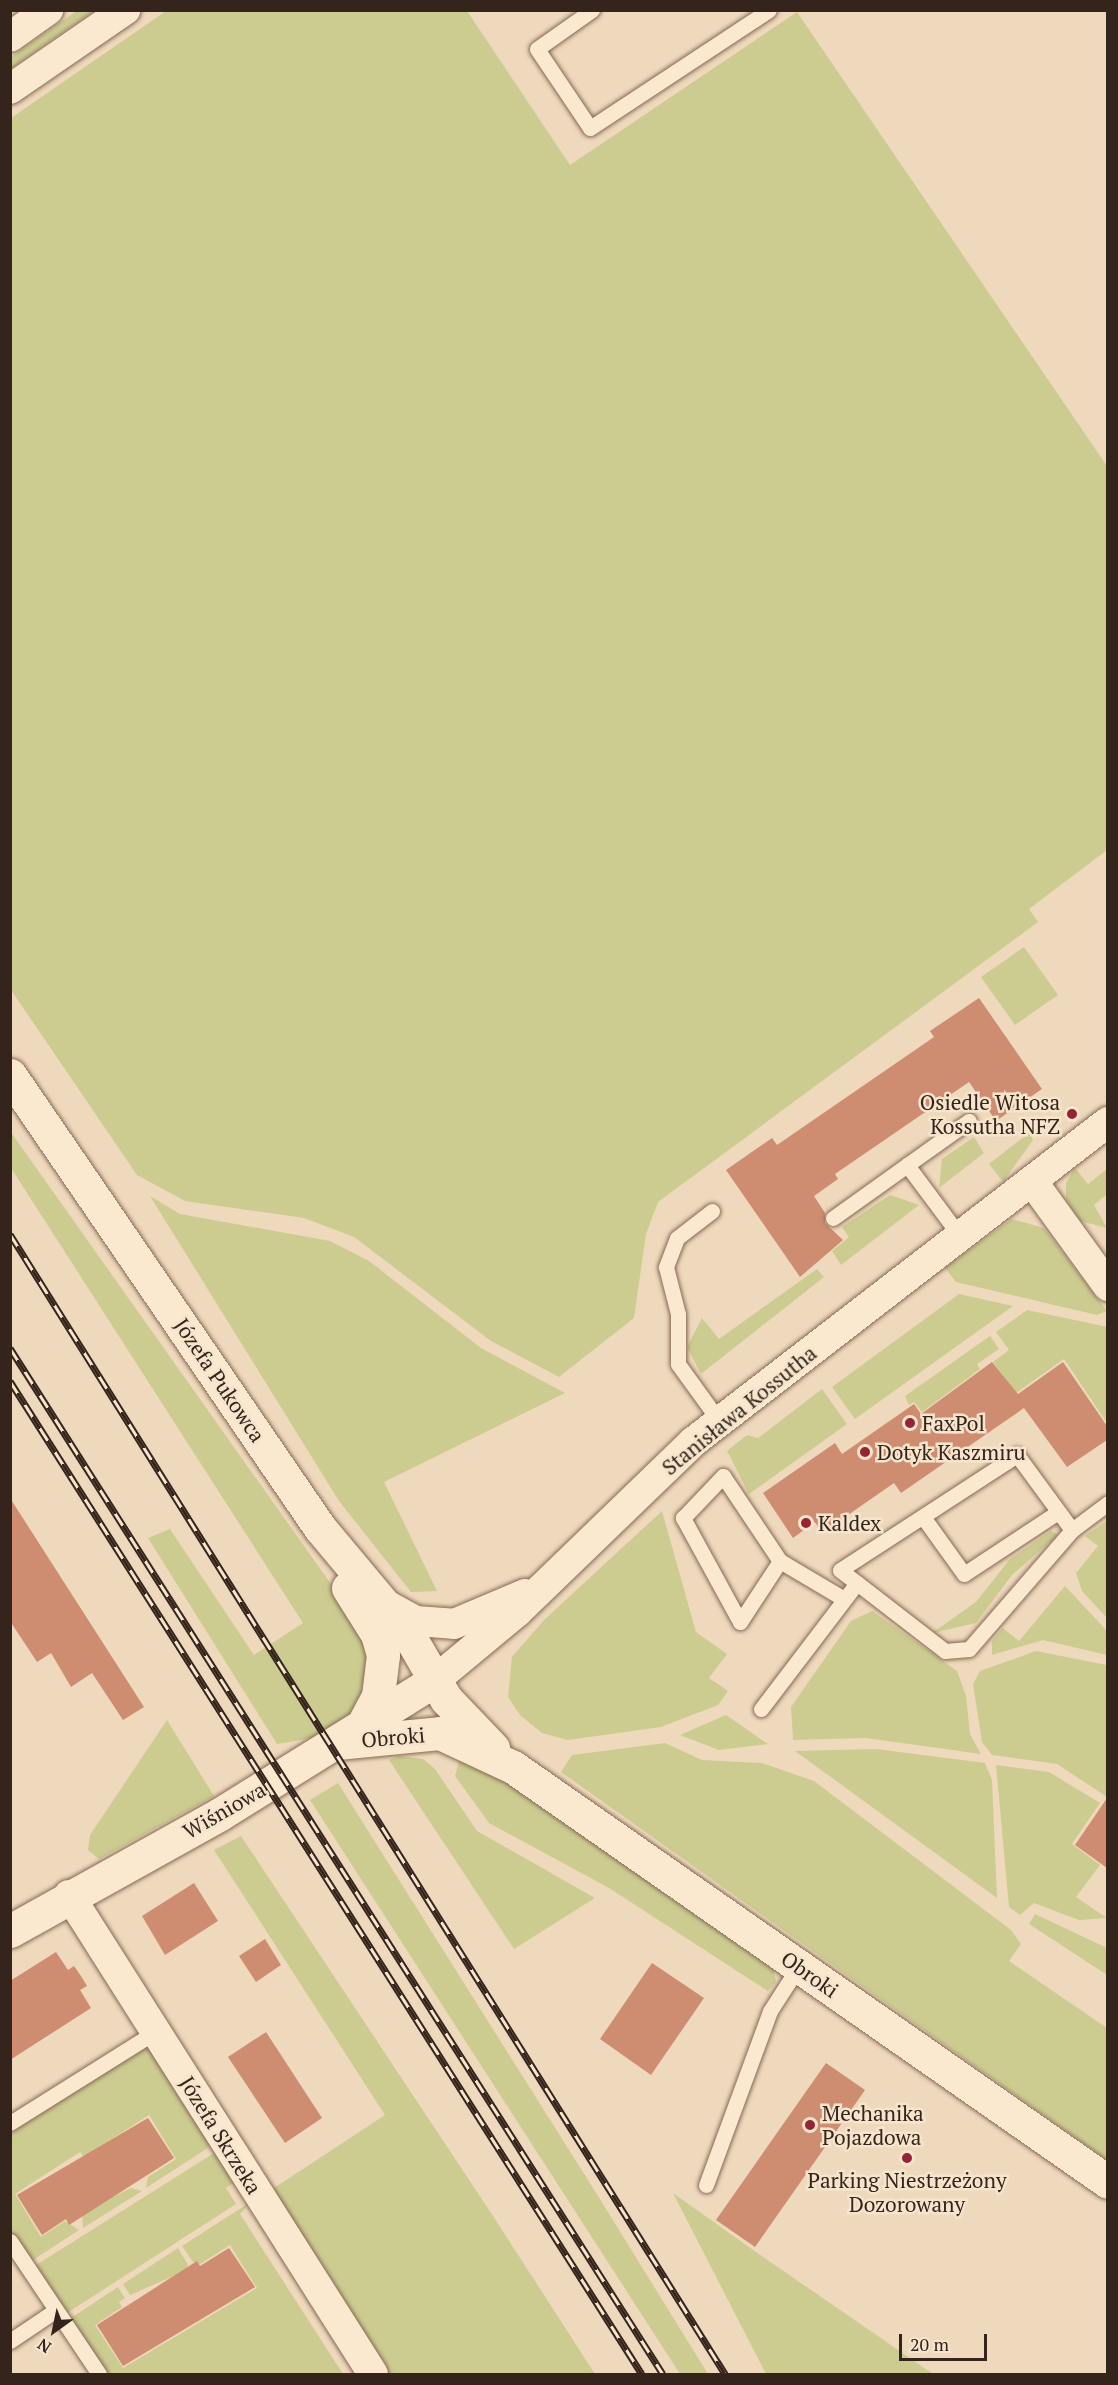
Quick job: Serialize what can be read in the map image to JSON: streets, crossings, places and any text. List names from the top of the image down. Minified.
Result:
{"streets":{"street":["Józefa Pukowca","Stanisława Kossutha","Obroki","Wiśniowa","Józefa Skrzeka"]},"crossings":[["Józefa Pukowca","Stanisława Kossutha"],["Józefa Pukowca","Obroki"],["Józefa Pukowca","Wiśniowa"],["Stanisława Kossutha","Obroki"],["Stanisława Kossutha","Wiśniowa"],["Obroki","Wiśniowa"],["Wiśniowa","Józefa Skrzeka"]],"places":["Osiedle Witosa Kossutha NFZ","FaxPol","Dotyk Kaszmiru","Kaldex","Mechanika Pojazdowa","Parking Niestrzeżony Dozorowany"],"scale_bar":"20 m","north":"bottom left"}
